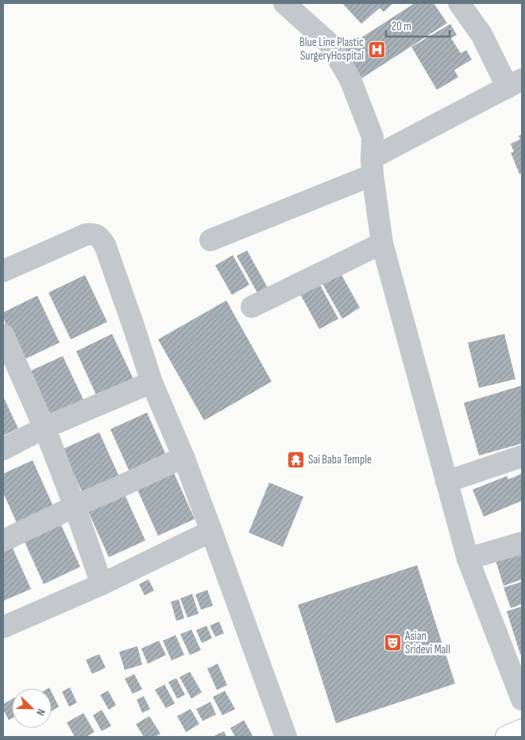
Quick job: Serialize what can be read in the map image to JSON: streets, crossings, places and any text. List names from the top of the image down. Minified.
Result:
{"places":{"hospital":["Blue Line Plastic SurgeryHospital"],"temple":["Sai Baba Temple"],"theatre":["Asian Sridevi Mall"]},"scale_bar":"20 m","north":"bottom right"}
